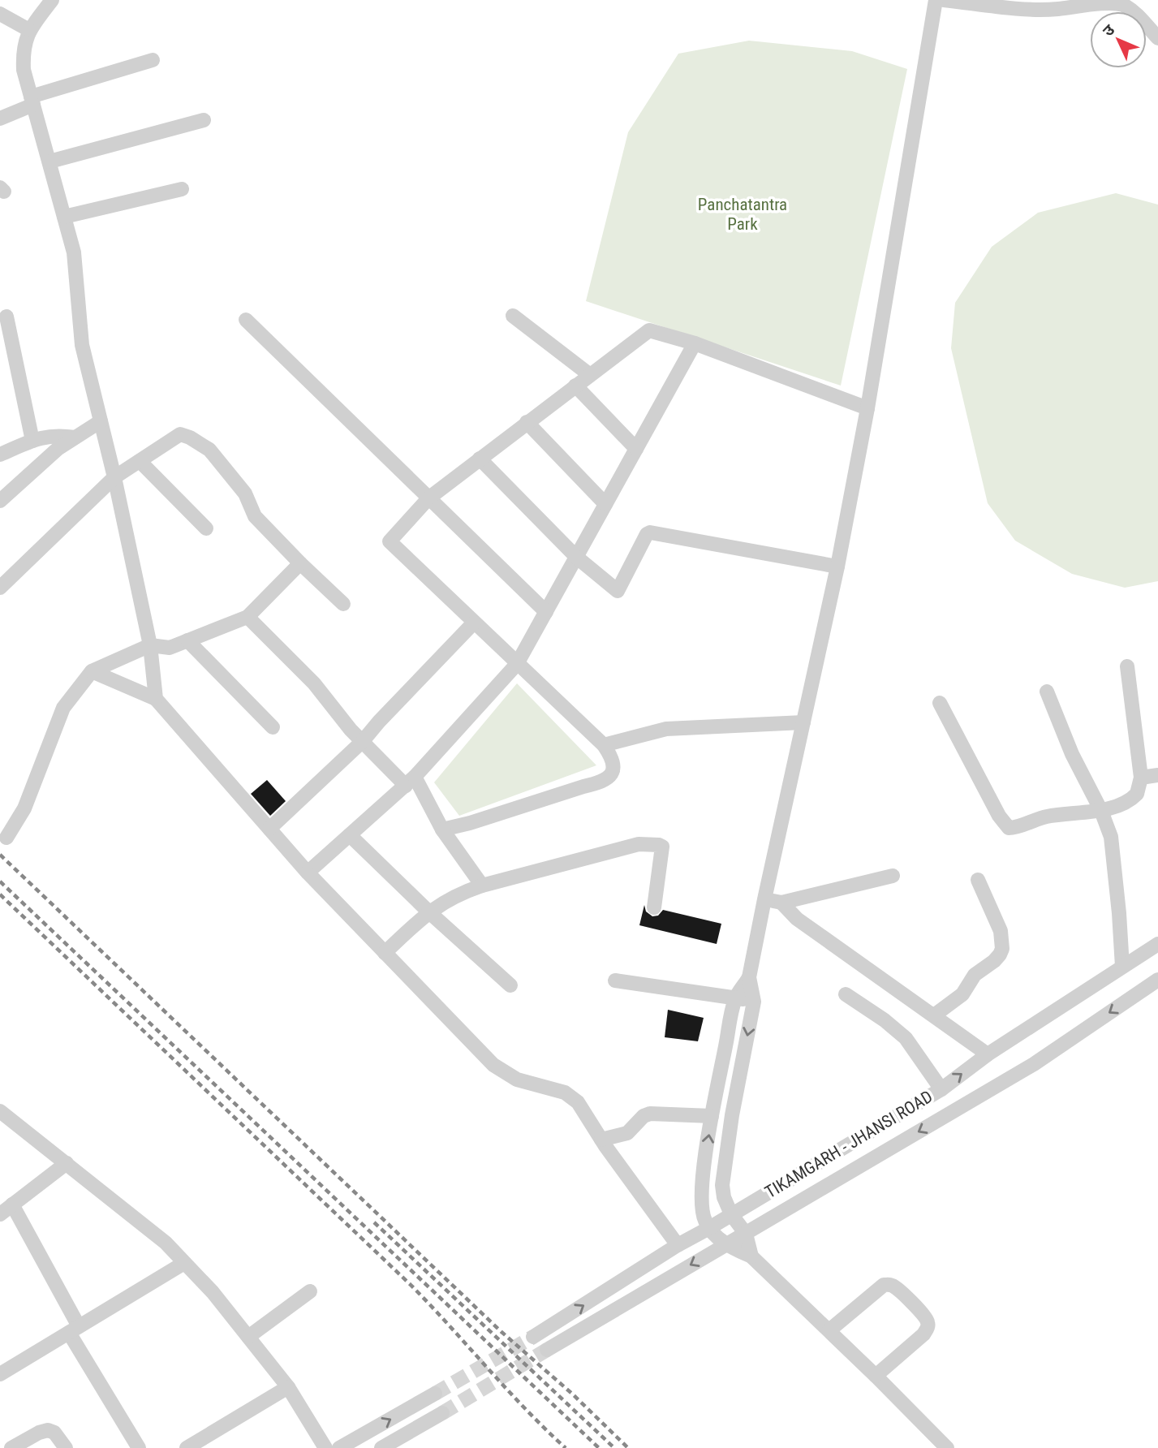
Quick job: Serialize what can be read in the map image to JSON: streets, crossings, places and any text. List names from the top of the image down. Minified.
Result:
{"streets":{"street":["TIKAMGARH - JHANSI ROAD"]},"parks":["Panchatantra Park"],"north":"top left"}
